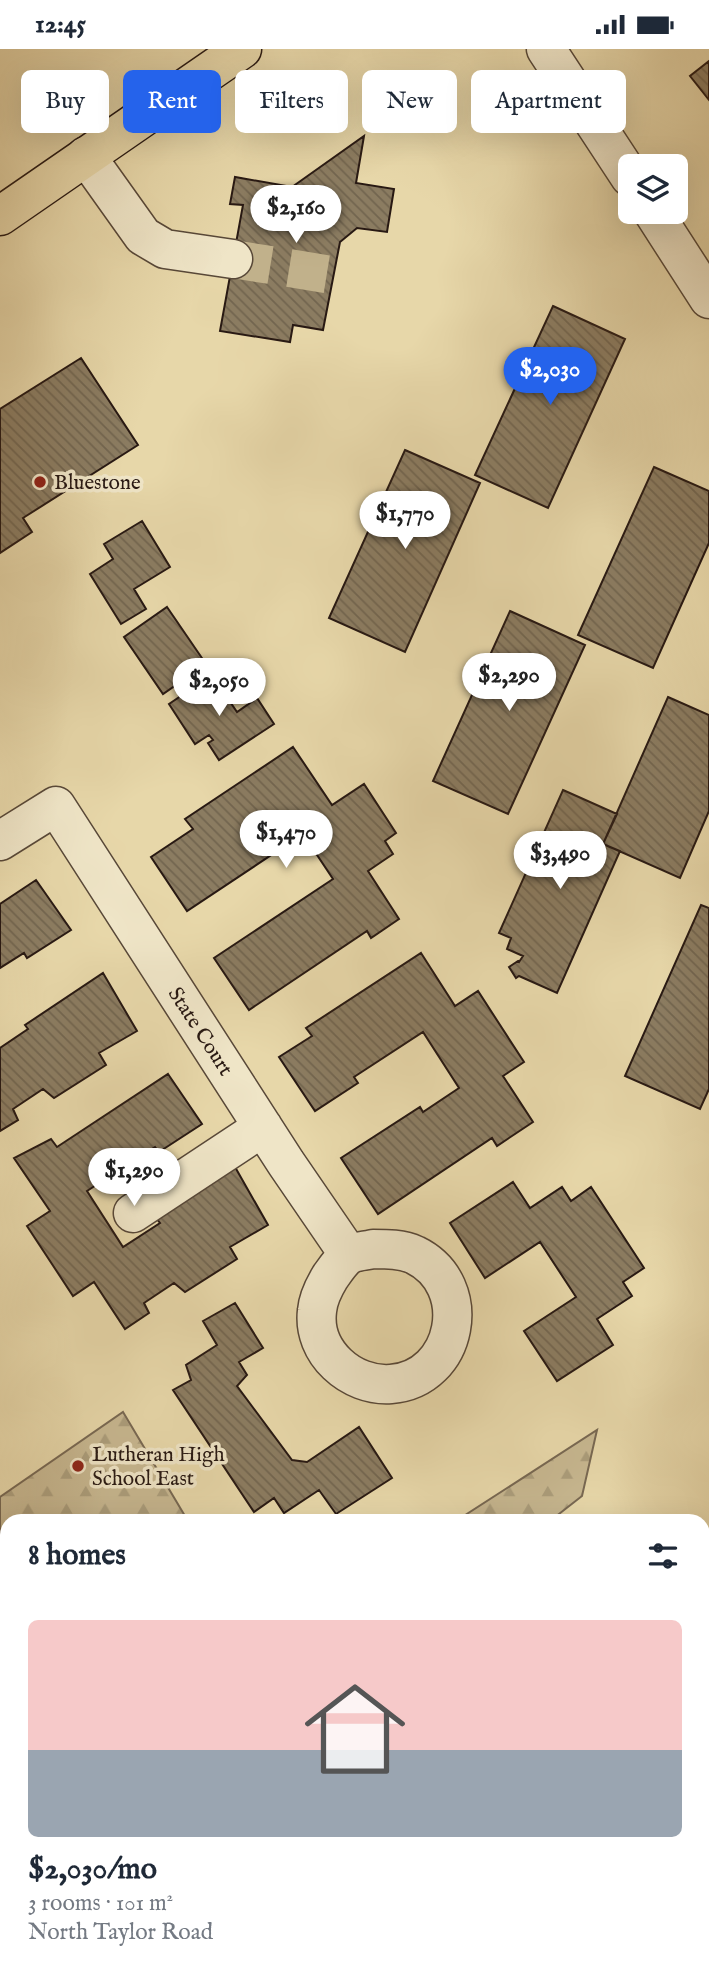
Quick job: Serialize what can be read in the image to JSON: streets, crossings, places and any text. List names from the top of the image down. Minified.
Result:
{"streets":{"street":["State Court"]},"places":["Bluestone","Lutheran High School East"],"page":{"status":"12:45","chip":["Buy","Rent","Filters","New","Apartment"],"price":["$2,160","$2,030","$1,770","$2,290","$2,050","$1,470","$3,490","$1,290"],"heading":"8 homes","list":[{"name":"$2,030/mo","note":"3 rooms · 101 m² · North Taylor Road"}]}}
